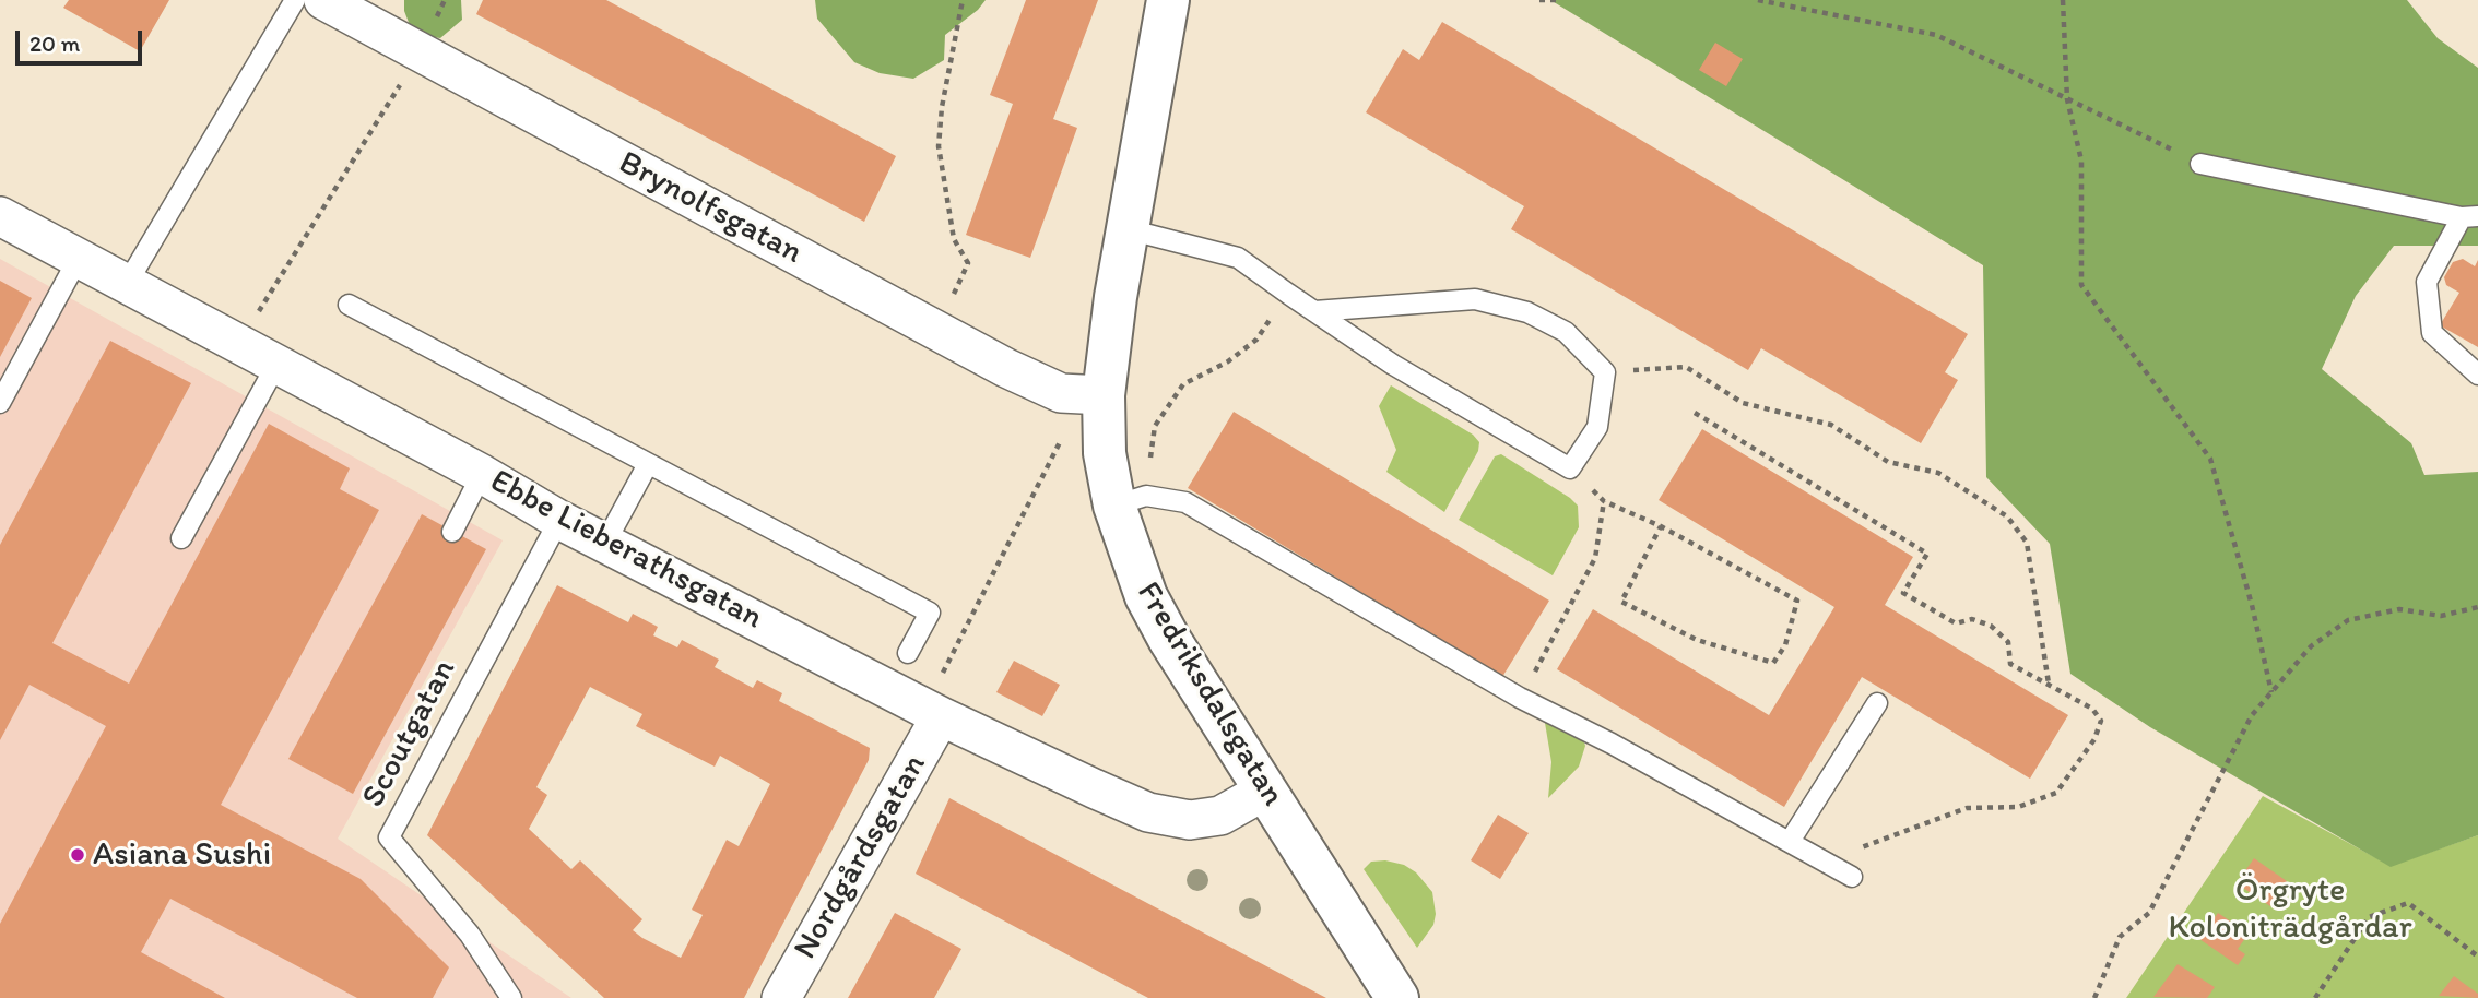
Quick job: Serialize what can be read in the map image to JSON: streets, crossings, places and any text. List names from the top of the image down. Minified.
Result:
{"streets":{"street":["Brynolfsgatan","Ebbe Lieberathsgatan","Fredriksdalsgatan","Nordgårdsgatan"],"lane":["Scoutgatan"]},"crossings":[["Brynolfsgatan","Fredriksdalsgatan"],["Ebbe Lieberathsgatan","Fredriksdalsgatan"],["Ebbe Lieberathsgatan","Scoutgatan"],["Ebbe Lieberathsgatan","Nordgårdsgatan"]],"parks":["Örgryte Koloniträdgårdar"],"places":["Asiana Sushi"],"scale_bar":"20 m"}
